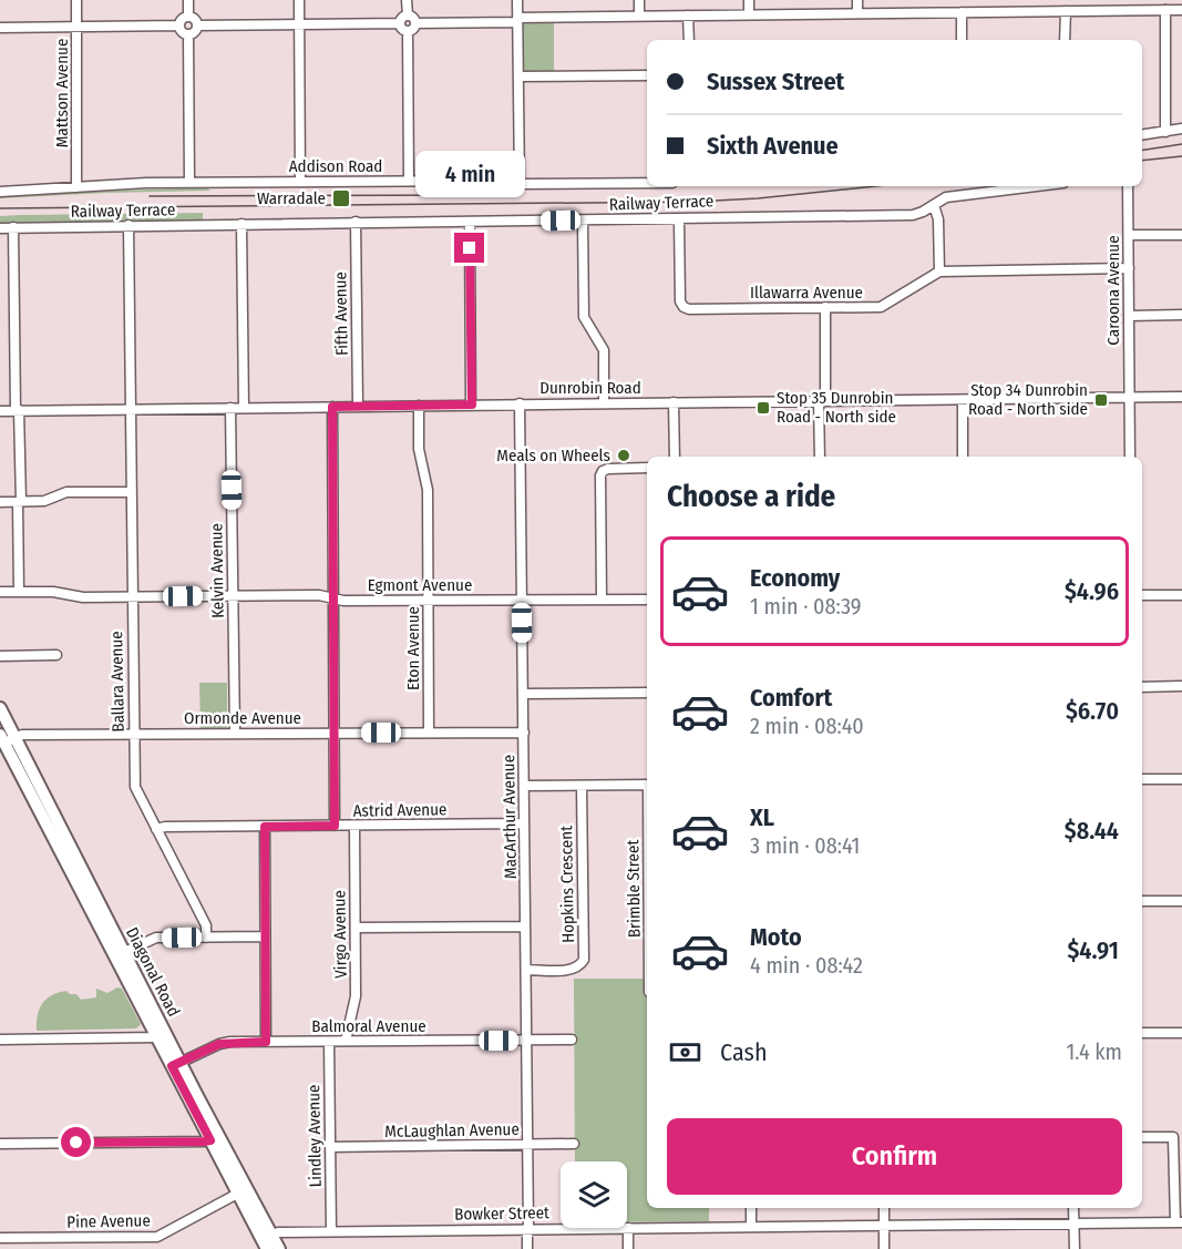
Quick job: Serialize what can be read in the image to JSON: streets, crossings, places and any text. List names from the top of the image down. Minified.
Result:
{"streets":{"main road":["Diagonal Road"],"street":["Mattson Avenue","Addison Road","Railway Terrace","Caroona Avenue","Illawarra Avenue","Fifth Avenue","Dunrobin Road","Kelvin Avenue","Egmont Avenue","Eton Avenue","Ballara Avenue","Ormonde Avenue","Astrid Avenue","MacArthur Avenue","Hopkins Crescent","Virgo Avenue","Balmoral Avenue","McLaughlan Avenue","Lindley Avenue","Bowker Street","Pine Avenue"]},"crossings":[["Mattson Avenue","Addison Road"],["Railway Terrace","Illawarra Avenue"],["Railway Terrace","Fifth Avenue"],["Railway Terrace","Ballara Avenue"],["Caroona Avenue","Dunrobin Road"],["Fifth Avenue","Dunrobin Road"],["Dunrobin Road","Kelvin Avenue"],["Dunrobin Road","Eton Avenue"],["Dunrobin Road","Ballara Avenue"],["Dunrobin Road","MacArthur Avenue"],["Kelvin Avenue","Egmont Avenue"],["Kelvin Avenue","Ormonde Avenue"],["Egmont Avenue","Eton Avenue"],["Egmont Avenue","Ballara Avenue"],["Egmont Avenue","MacArthur Avenue"],["Eton Avenue","Ormonde Avenue"],["Ballara Avenue","Ormonde Avenue"],["Ballara Avenue","Astrid Avenue"],["Ormonde Avenue","MacArthur Avenue"],["Ormonde Avenue","Diagonal Road"],["Astrid Avenue","MacArthur Avenue"],["Astrid Avenue","Virgo Avenue"],["MacArthur Avenue","Hopkins Crescent"],["MacArthur Avenue","Balmoral Avenue"],["MacArthur Avenue","McLaughlan Avenue"],["MacArthur Avenue","Bowker Street"],["Virgo Avenue","Balmoral Avenue"],["Diagonal Road","Balmoral Avenue"],["Diagonal Road","Bowker Street"],["Diagonal Road","Pine Avenue"],["Balmoral Avenue","Lindley Avenue"],["McLaughlan Avenue","Lindley Avenue"],["Lindley Avenue","Bowker Street"]],"places":{"transit":["Warradale","Stop 34 Dunrobin Road - North side","Stop 35 Dunrobin Road - North side"],"other":["Meals on Wheels"]},"page":{"banner":["Sussex Street","Sixth Avenue"],"bubble":"4 min","heading":"Choose a ride","list":[{"name":"Economy","note":"1 min · 08:39","value":"$4.96"},{"name":"Comfort","note":"2 min · 08:40","value":"$6.70"},{"name":"XL","note":"3 min · 08:41","value":"$8.44"},{"name":"Moto","note":"4 min · 08:42","value":"$4.91"}],"pay":["Cash","1.4 km"],"buttons":"Confirm"}}
